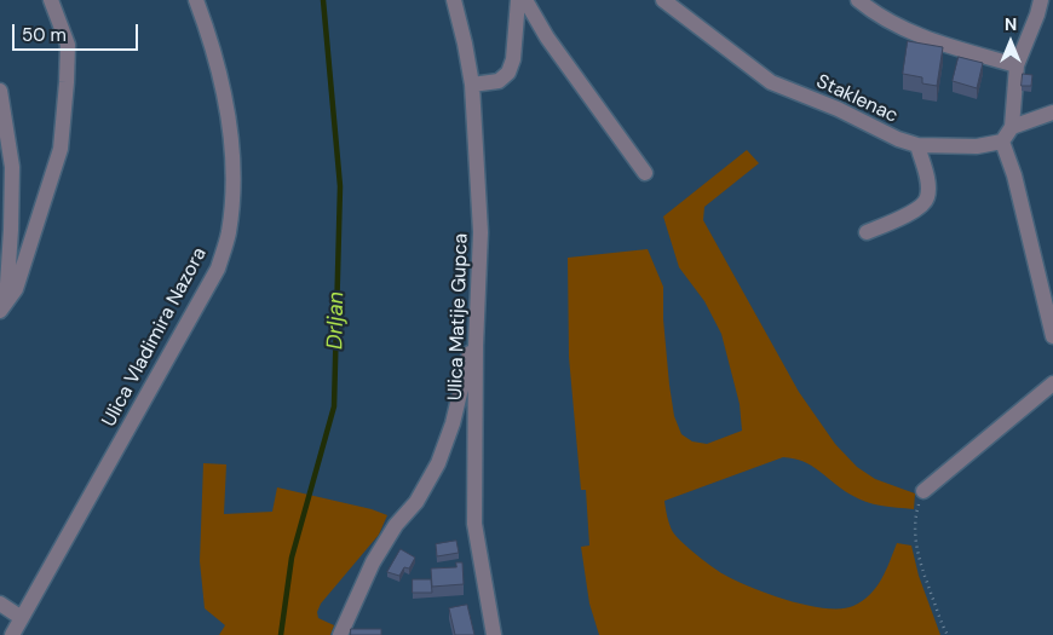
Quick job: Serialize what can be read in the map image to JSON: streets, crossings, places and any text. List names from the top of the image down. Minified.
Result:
{"streets":{"street":["Staklenac","Ulica Matije Gupca","Ulica Vladimira Nazora"]},"water":["Drljan"],"scale_bar":"50 m","north":"top"}
